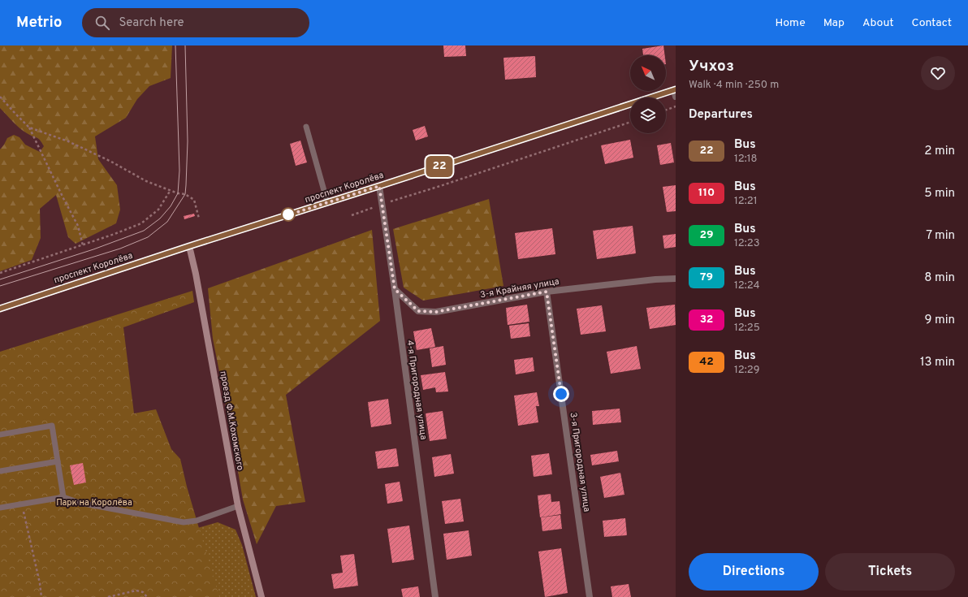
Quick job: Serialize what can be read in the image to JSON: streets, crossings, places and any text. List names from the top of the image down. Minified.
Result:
{"streets":{"main road":["проспект Королёва","проезд Ф.М.Кохомского"],"street":["3-я Крайняя улица","4-я Пригородная улица","3-я Пригородная улица"]},"crossings":[["проспект Королёва","4-я Пригородная улица"],["проспект Королёва","проезд Ф.М.Кохомского"],["3-я Крайняя улица","4-я Пригородная улица"],["3-я Крайняя улица","3-я Пригородная улица"]],"parks":["Парк на Королёва"],"lines":["bus line 22"],"north":"top left","page":{"header":"Metrio","search":"Search here","nav":["Home","Map","About","Contact"],"on_map":"22","heading":[["Учхоз","Walk · 4 min · 250 m"],"Departures"],"list":[{"mark":"22","name":"Bus","note":"12:18","value":"2 min"},{"mark":"110","name":"Bus","note":"12:21","value":"5 min"},{"mark":"29","name":"Bus","note":"12:23","value":"7 min"},{"mark":"79","name":"Bus","note":"12:24","value":"8 min"},{"mark":"32","name":"Bus","note":"12:25","value":"9 min"},{"mark":"42","name":"Bus","note":"12:29","value":"13 min"}],"buttons":["Directions","Tickets"]}}
